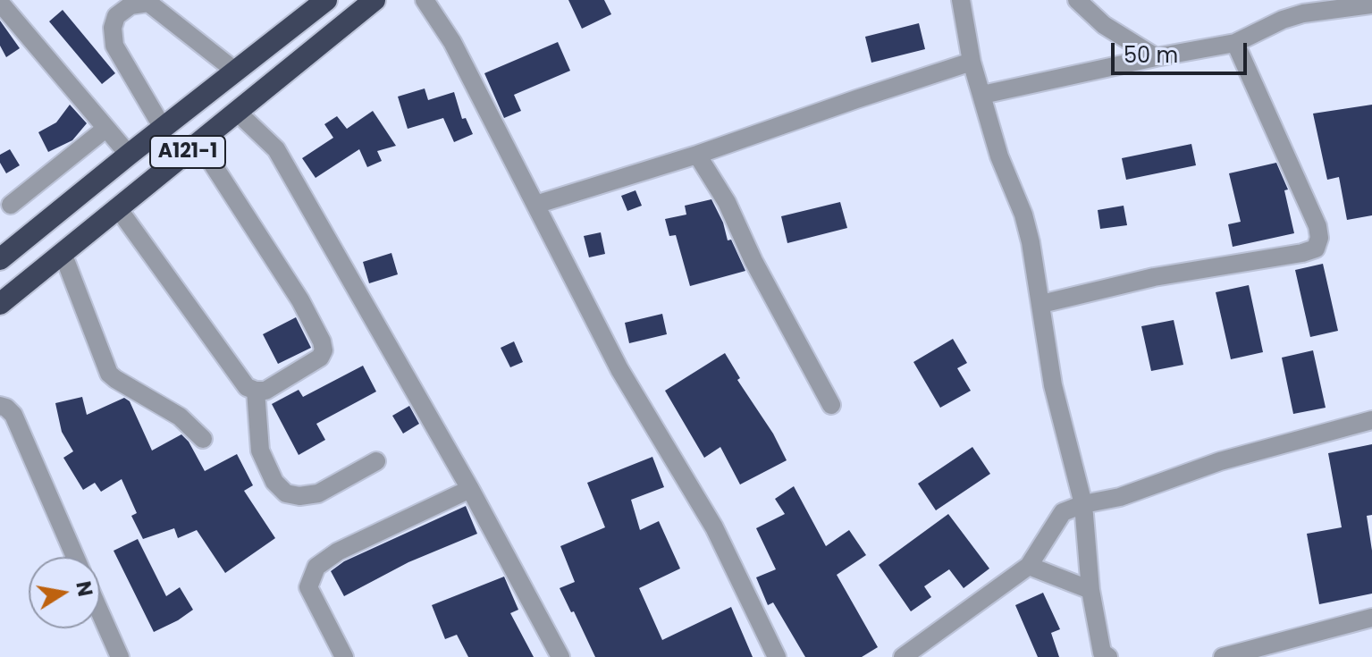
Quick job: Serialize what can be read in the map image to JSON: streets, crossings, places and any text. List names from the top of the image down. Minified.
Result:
{"streets":{"highway":["A121-1"]},"scale_bar":"50 m","north":"right"}
